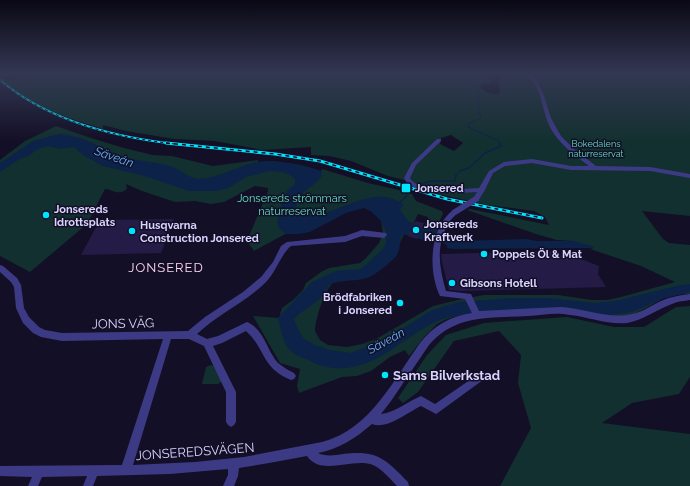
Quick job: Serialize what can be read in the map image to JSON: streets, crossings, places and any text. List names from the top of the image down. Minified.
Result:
{"streets":{"street":["JONS VÄG","JONSEREDSVÄGEN"]},"crossings":[["JONS VÄG","JONSEREDSVÄGEN"]],"districts":["JONSERED"],"water":["Säveån"],"parks":["Bokedalens naturreservat","Jonsereds strömmars naturreservat"],"places":{"transit":["Jonsered"],"other":["Jonsereds Idrottsplats","Jonsereds Kraftverk","Husqvarna Construction Jonsered","Poppels Öl & Mat","Gibsons Hotell","Brödfabriken i Jonsered","Sams Bilverkstad"]}}
